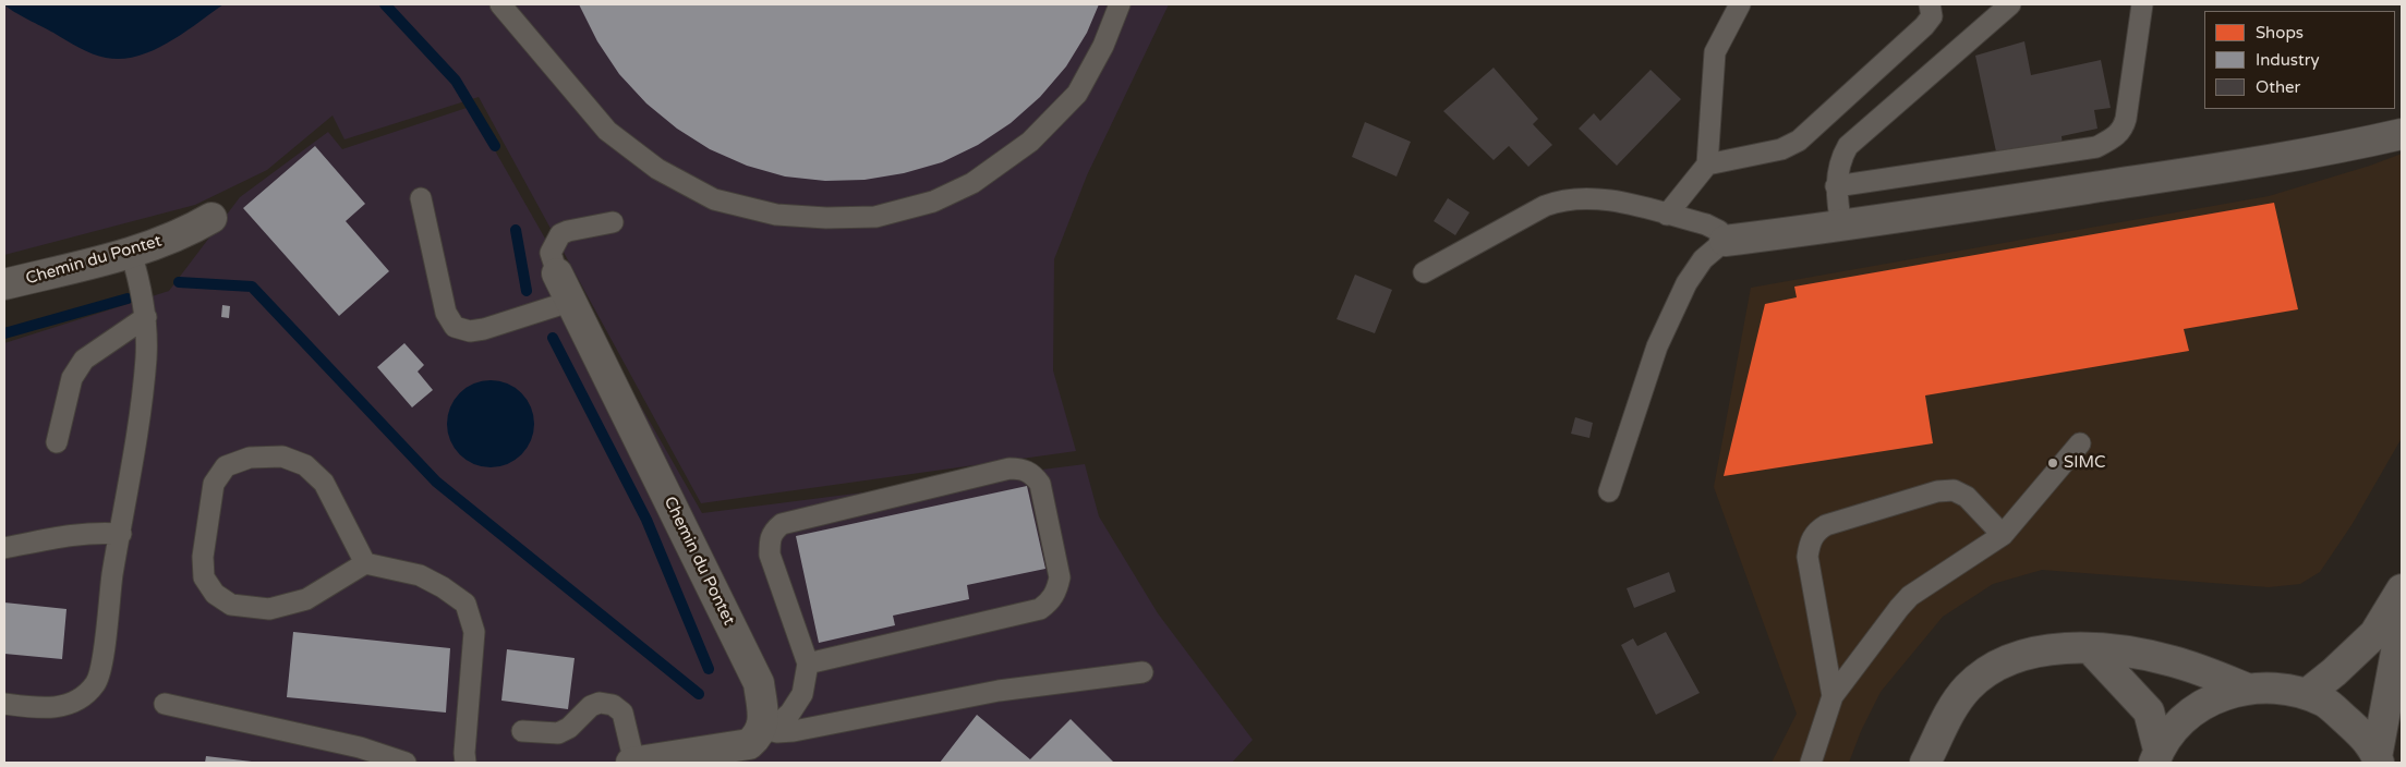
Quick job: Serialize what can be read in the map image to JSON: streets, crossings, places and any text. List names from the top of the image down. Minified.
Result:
{"streets":{"street":["Chemin du Pontet"]},"places":["SIMC"],"legend":["Shops","Industry","Other"]}
